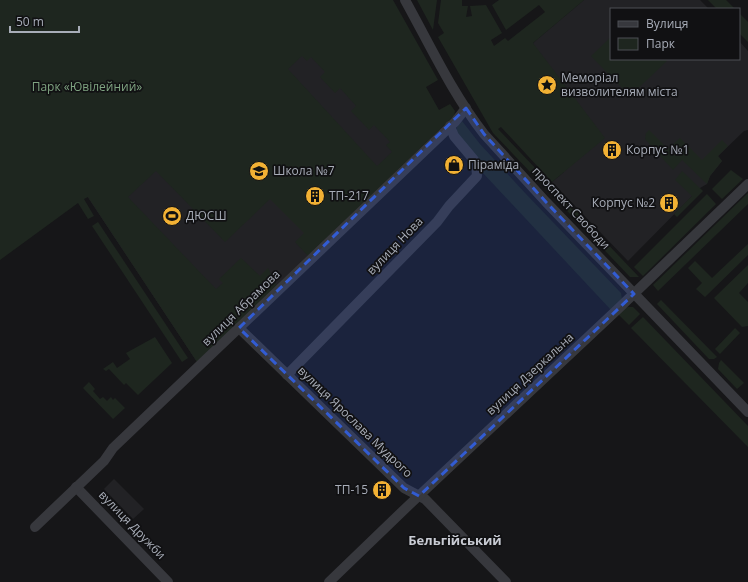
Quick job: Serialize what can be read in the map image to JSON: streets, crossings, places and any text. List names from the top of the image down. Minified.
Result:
{"streets":{"street":["проспект Свободи","вулиця Нова","вулиця Абрамова","вулиця Дзеркальна","вулиця Ярослава Мудрого","вулиця Дружби"]},"crossings":[["проспект Свободи","вулиця Абрамова"],["проспект Свободи","вулиця Дзеркальна"],["вулиця Нова","вулиця Абрамова"],["вулиця Нова","вулиця Ярослава Мудрого"],["вулиця Абрамова","вулиця Ярослава Мудрого"],["вулиця Абрамова","вулиця Дружби"],["вулиця Дзеркальна","вулиця Ярослава Мудрого"]],"districts":["Бельгійський"],"parks":["Парк «Ювілейний»"],"places":{"place":["Меморіал визволителям міста"],"building":["Корпус №1","ТП-217","Корпус №2","ТП-15"],"shop":["Піраміда"],"school or university":["Школа №7"],"sports":["ДЮСШ"]},"legend":["Вулиця","Парк"],"scale_bar":"50 m"}
